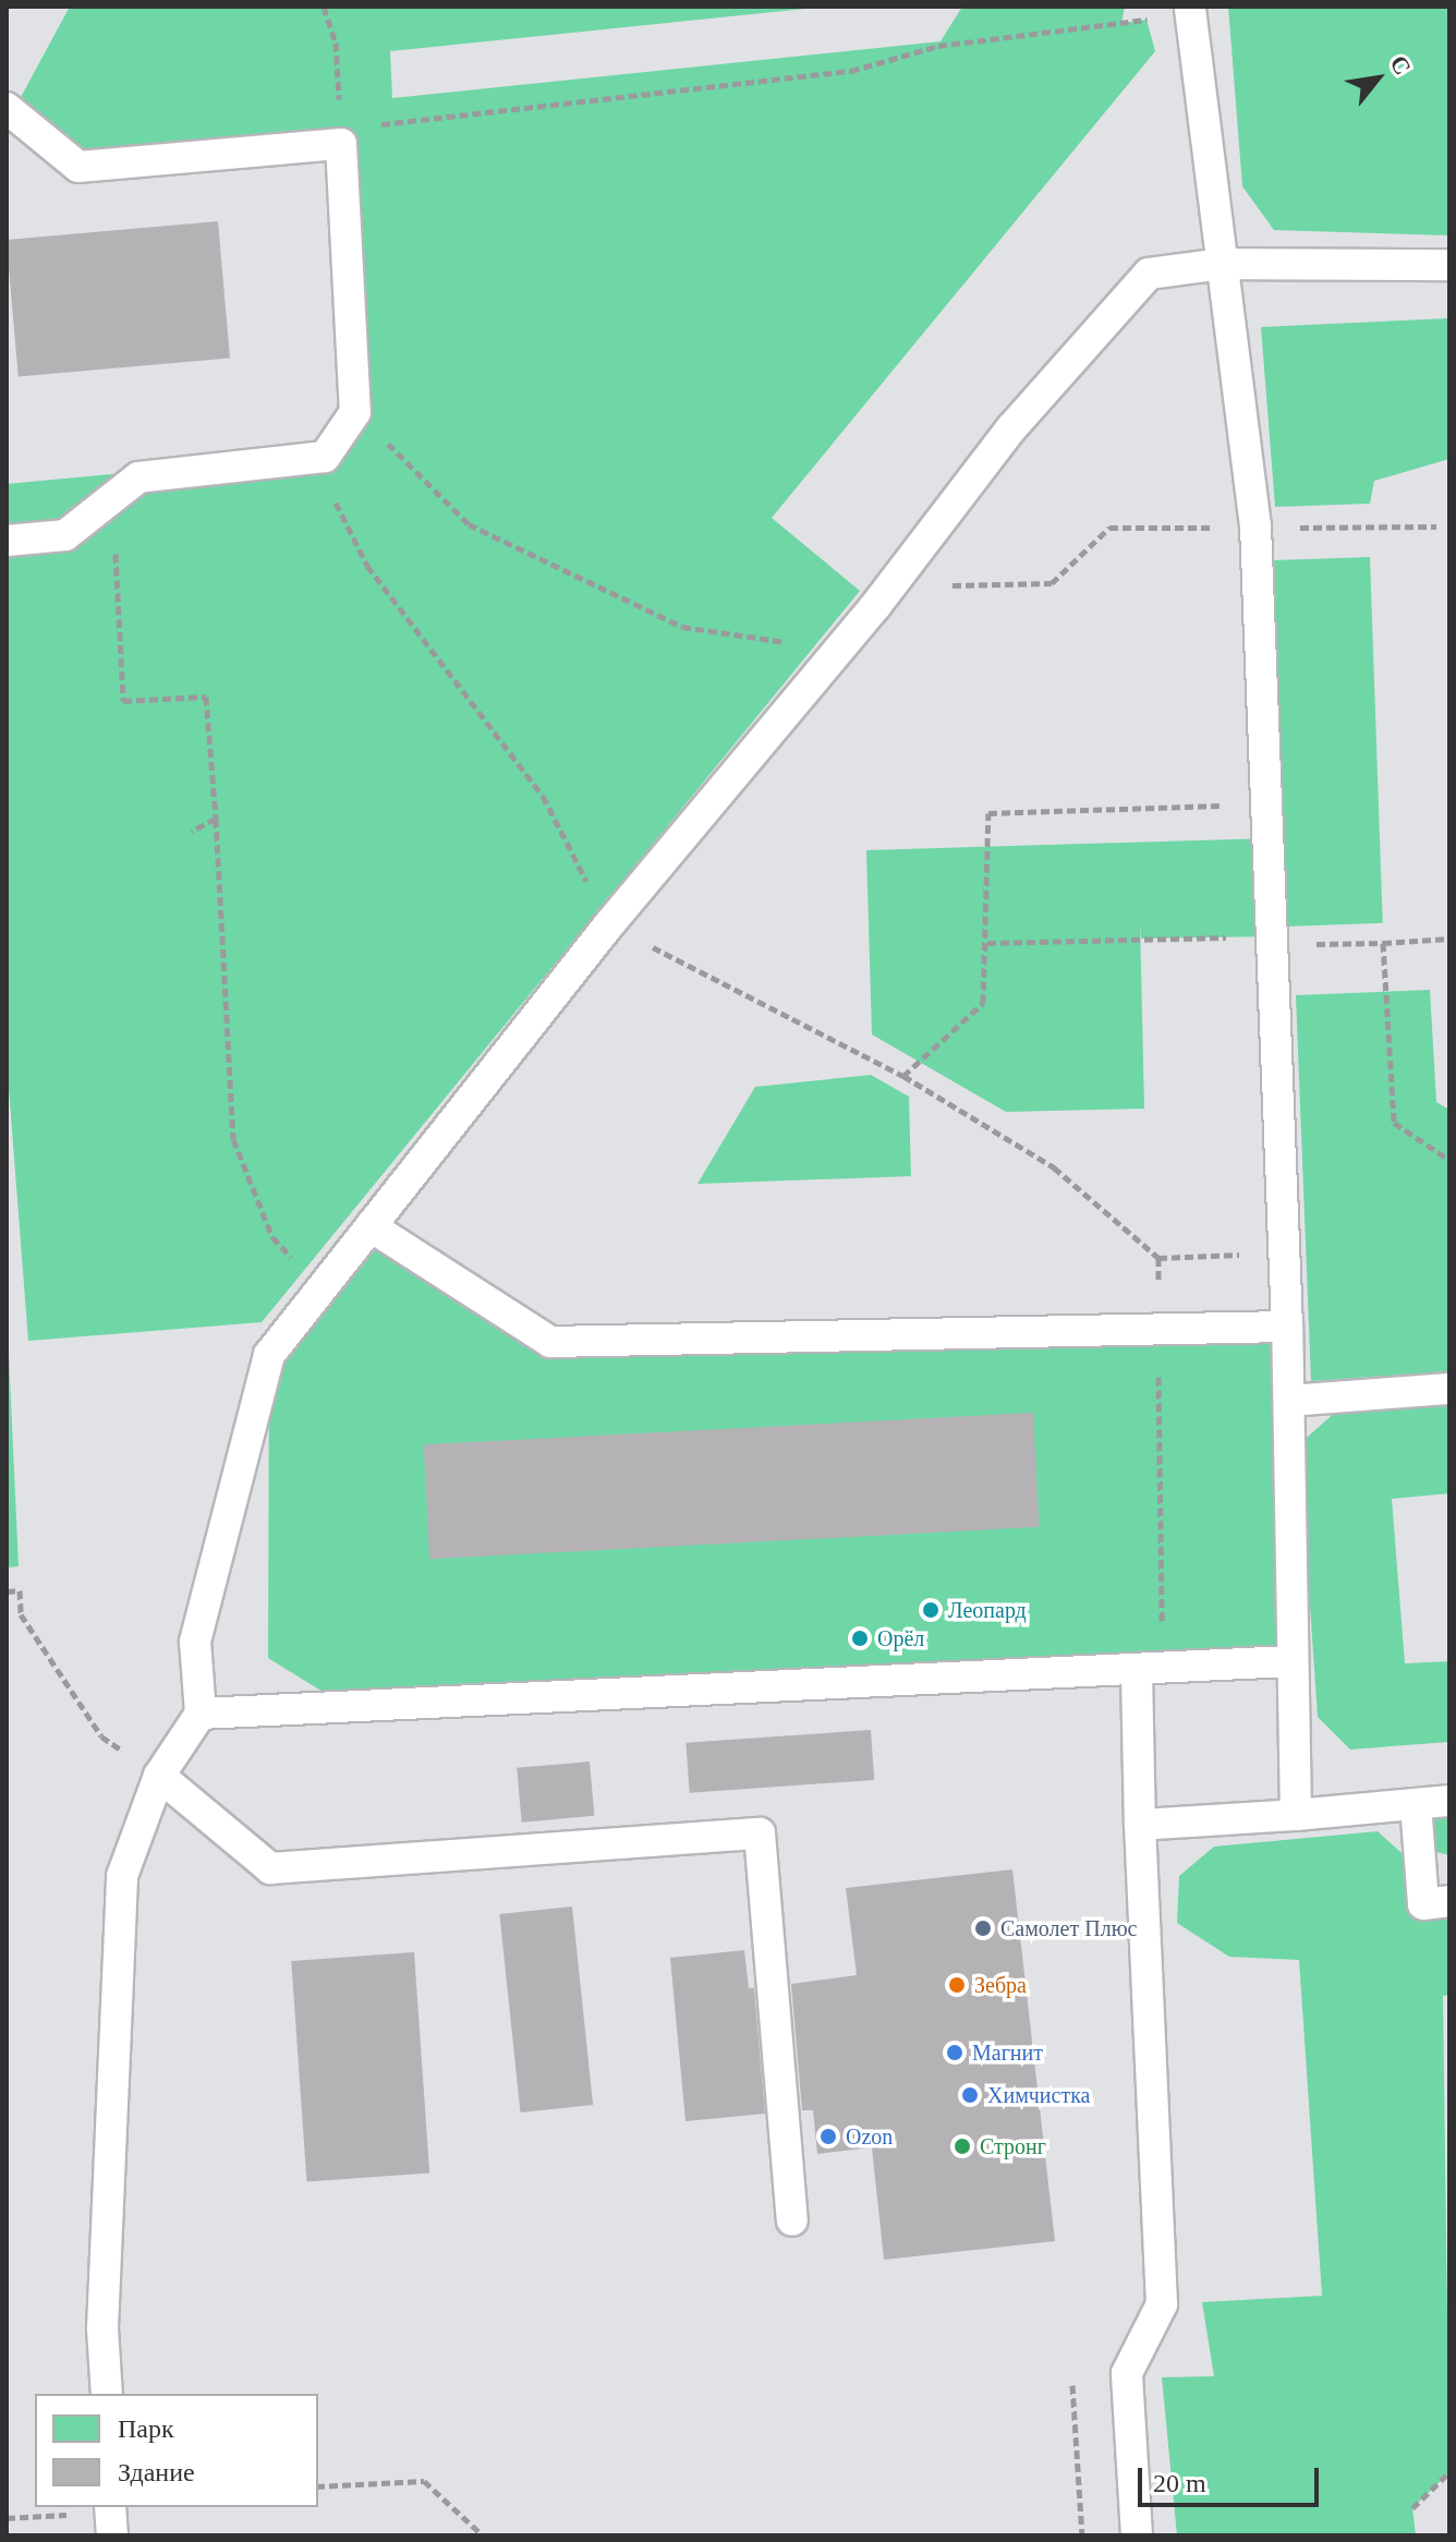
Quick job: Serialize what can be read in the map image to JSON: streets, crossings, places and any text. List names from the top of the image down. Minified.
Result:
{"places":["Леопард","Орёл","Самолет Плюс","Зебра","Магнит","Химчистка","Ozon","Стронг"],"legend":["Парк","Здание"],"scale_bar":"20 m","north":"top right"}
